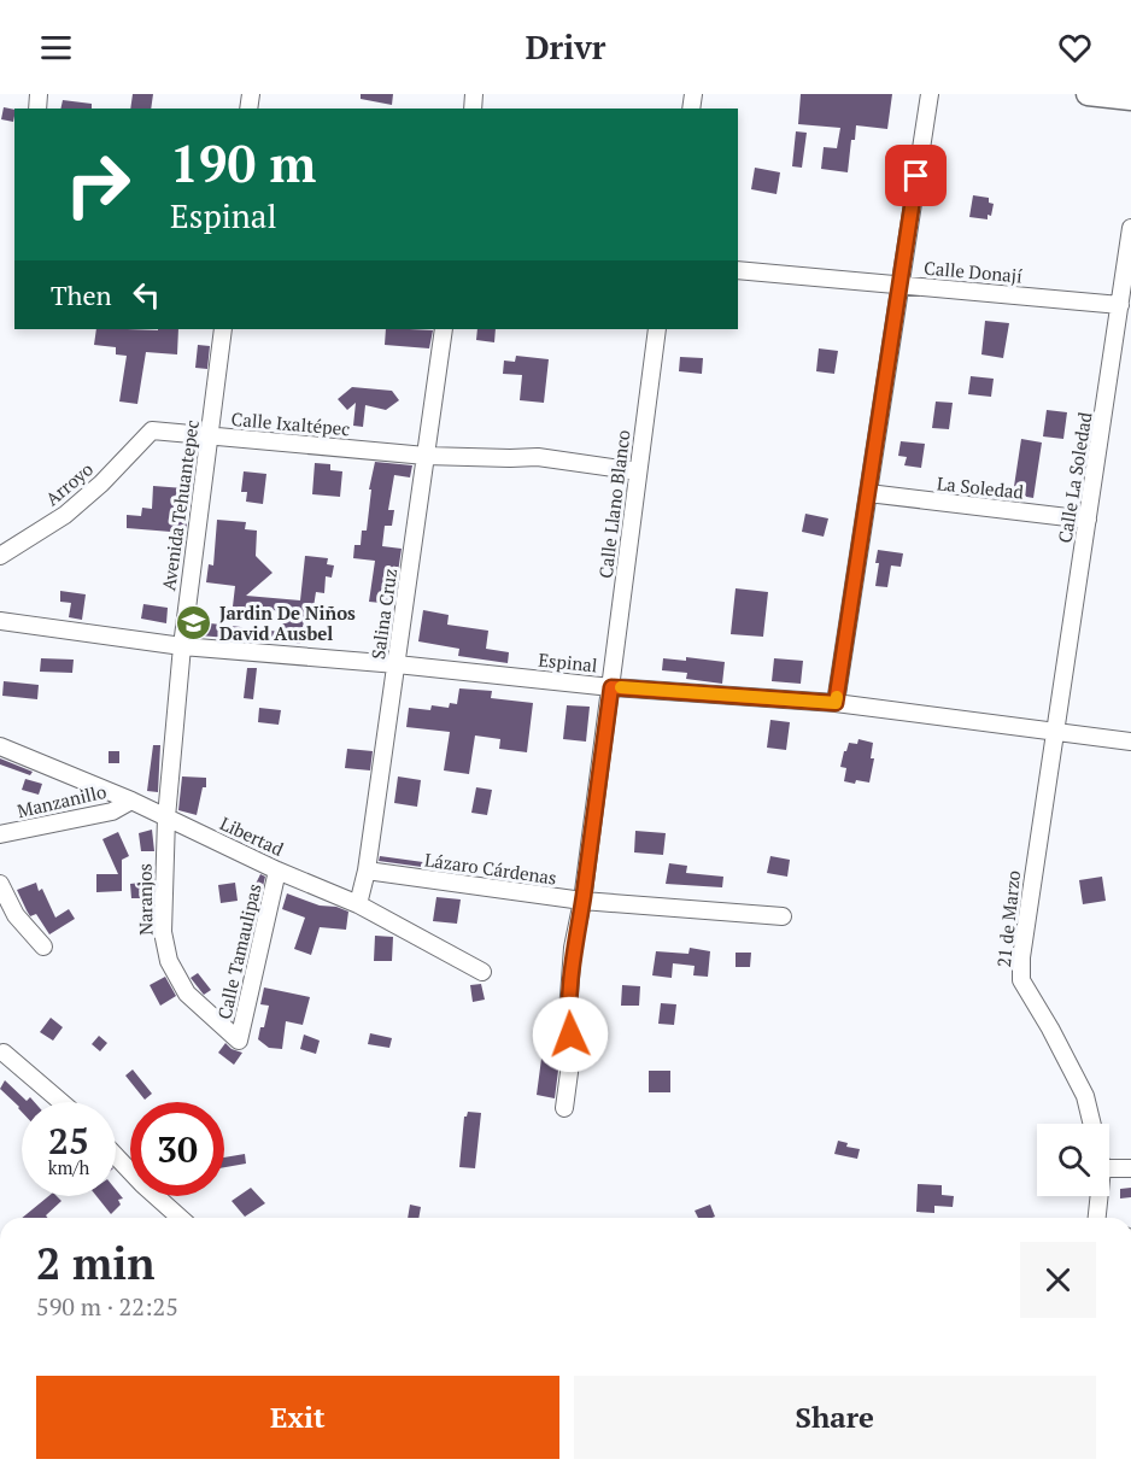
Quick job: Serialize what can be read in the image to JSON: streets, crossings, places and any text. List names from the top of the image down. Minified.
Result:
{"streets":{"street":["Calle Donají","Calle Ixaltépec","Calle La Soledad","Arroyo","La Soledad","Calle Llano Blanco","Avenida Tehuantepec","Salina Cruz","Espinal","Manzanillo","Libertad","Lázaro Cárdenas","Naranjos","21 de Marzo","Calle Tamaulipas"]},"crossings":[["Calle Donají","Calle La Soledad"],["Calle Ixaltépec","Arroyo"],["Calle Ixaltépec","Calle Llano Blanco"],["Calle Ixaltépec","Avenida Tehuantepec"],["Calle Ixaltépec","Salina Cruz"],["Calle La Soledad","La Soledad"],["Calle La Soledad","Espinal"],["Calle La Soledad","21 de Marzo"],["Calle Llano Blanco","Espinal"],["Calle Llano Blanco","Lázaro Cárdenas"],["Avenida Tehuantepec","Espinal"],["Avenida Tehuantepec","Libertad"],["Avenida Tehuantepec","Naranjos"],["Salina Cruz","Espinal"],["Salina Cruz","Libertad"],["Salina Cruz","Lázaro Cárdenas"],["Espinal","21 de Marzo"],["Manzanillo","Libertad"],["Libertad","Naranjos"],["Libertad","Calle Tamaulipas"],["Naranjos","Calle Tamaulipas"]],"places":{"school or university":["Jardin De Niños David Ausbel"]},"page":{"header":"Drivr","turn":["190 m","Espinal"],"then":"Then","speed":"25 km/h","limit":"30","heading":["2 min","590 m · 22:25"],"buttons":["Exit","Share"]}}
